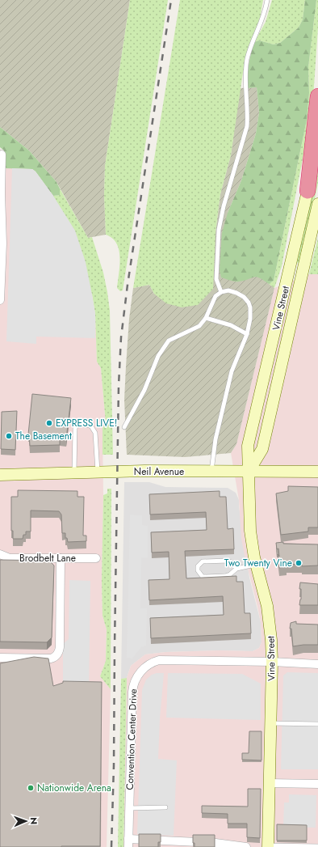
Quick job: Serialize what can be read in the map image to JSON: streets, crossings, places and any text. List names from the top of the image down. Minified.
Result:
{"streets":{"street":["Vine Street","Neil Avenue","Brodbelt Lane","Convention Center Drive"]},"crossings":[["Vine Street","Neil Avenue"],["Vine Street","Convention Center Drive"]],"places":["EXPRESS LIVE!","The Basement","Two Twenty Vine","Nationwide Arena"],"north":"right"}
